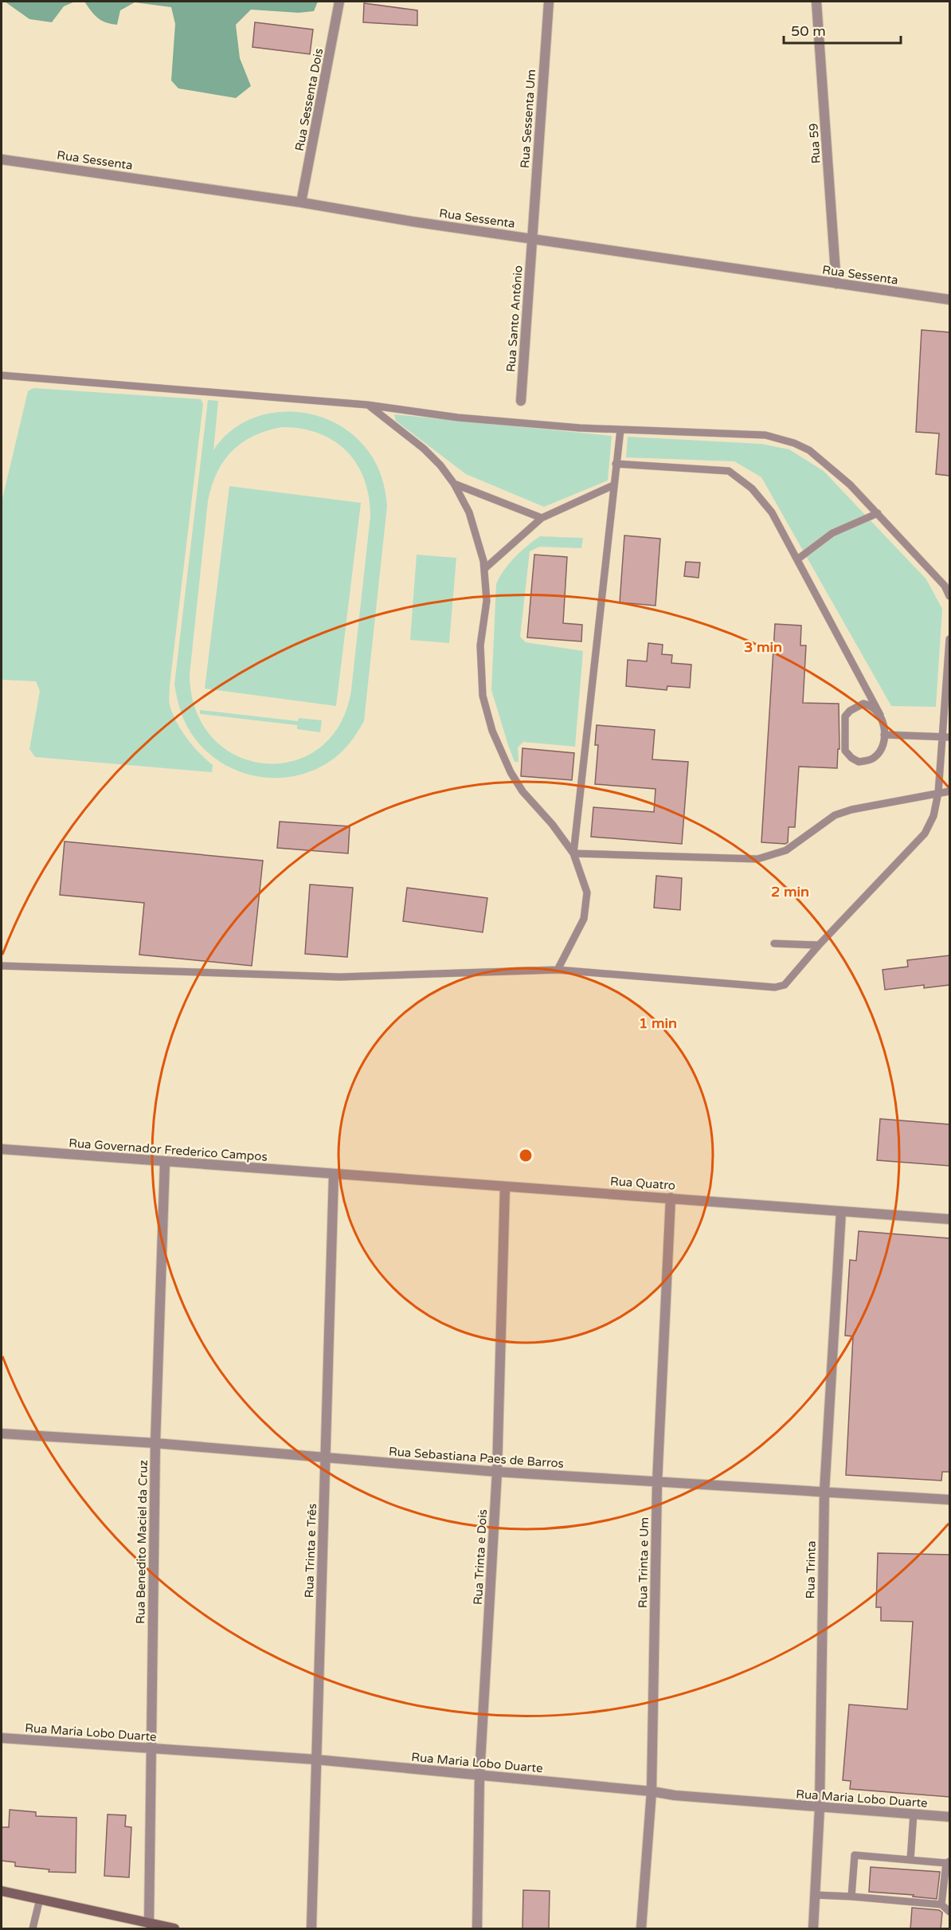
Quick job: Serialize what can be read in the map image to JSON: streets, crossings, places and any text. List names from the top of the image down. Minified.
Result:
{"streets":{"street":["Rua Sessenta Dois","Rua Sessenta Um","Rua 59","Rua Sessenta","Rua Santo Antônio","Rua Governador Frederico Campos","Rua Quatro","Rua Sebastiana Paes de Barros","Rua Benedito Maciel da Cruz","Rua Trinta e Três","Rua Trinta e Dois","Rua Trinta e Um","Rua Trinta","Rua Maria Lobo Duarte"]},"crossings":[["Rua Sessenta Dois","Rua Sessenta"],["Rua Sessenta Um","Rua Sessenta"],["Rua Sessenta Um","Rua Santo Antônio"],["Rua 59","Rua Sessenta"],["Rua Sessenta","Rua Santo Antônio"],["Rua Governador Frederico Campos","Rua Quatro"],["Rua Governador Frederico Campos","Rua Benedito Maciel da Cruz"],["Rua Governador Frederico Campos","Rua Trinta e Três"],["Rua Quatro","Rua Trinta e Três"],["Rua Quatro","Rua Trinta e Dois"],["Rua Quatro","Rua Trinta e Um"],["Rua Quatro","Rua Trinta"],["Rua Sebastiana Paes de Barros","Rua Benedito Maciel da Cruz"],["Rua Sebastiana Paes de Barros","Rua Trinta e Três"],["Rua Sebastiana Paes de Barros","Rua Trinta e Dois"],["Rua Sebastiana Paes de Barros","Rua Trinta e Um"],["Rua Sebastiana Paes de Barros","Rua Trinta"],["Rua Benedito Maciel da Cruz","Rua Maria Lobo Duarte"],["Rua Trinta e Três","Rua Maria Lobo Duarte"],["Rua Trinta e Dois","Rua Maria Lobo Duarte"],["Rua Trinta e Um","Rua Maria Lobo Duarte"],["Rua Trinta","Rua Maria Lobo Duarte"]],"scale_bar":"50 m","rings":["3 min","2 min","1 min"]}
